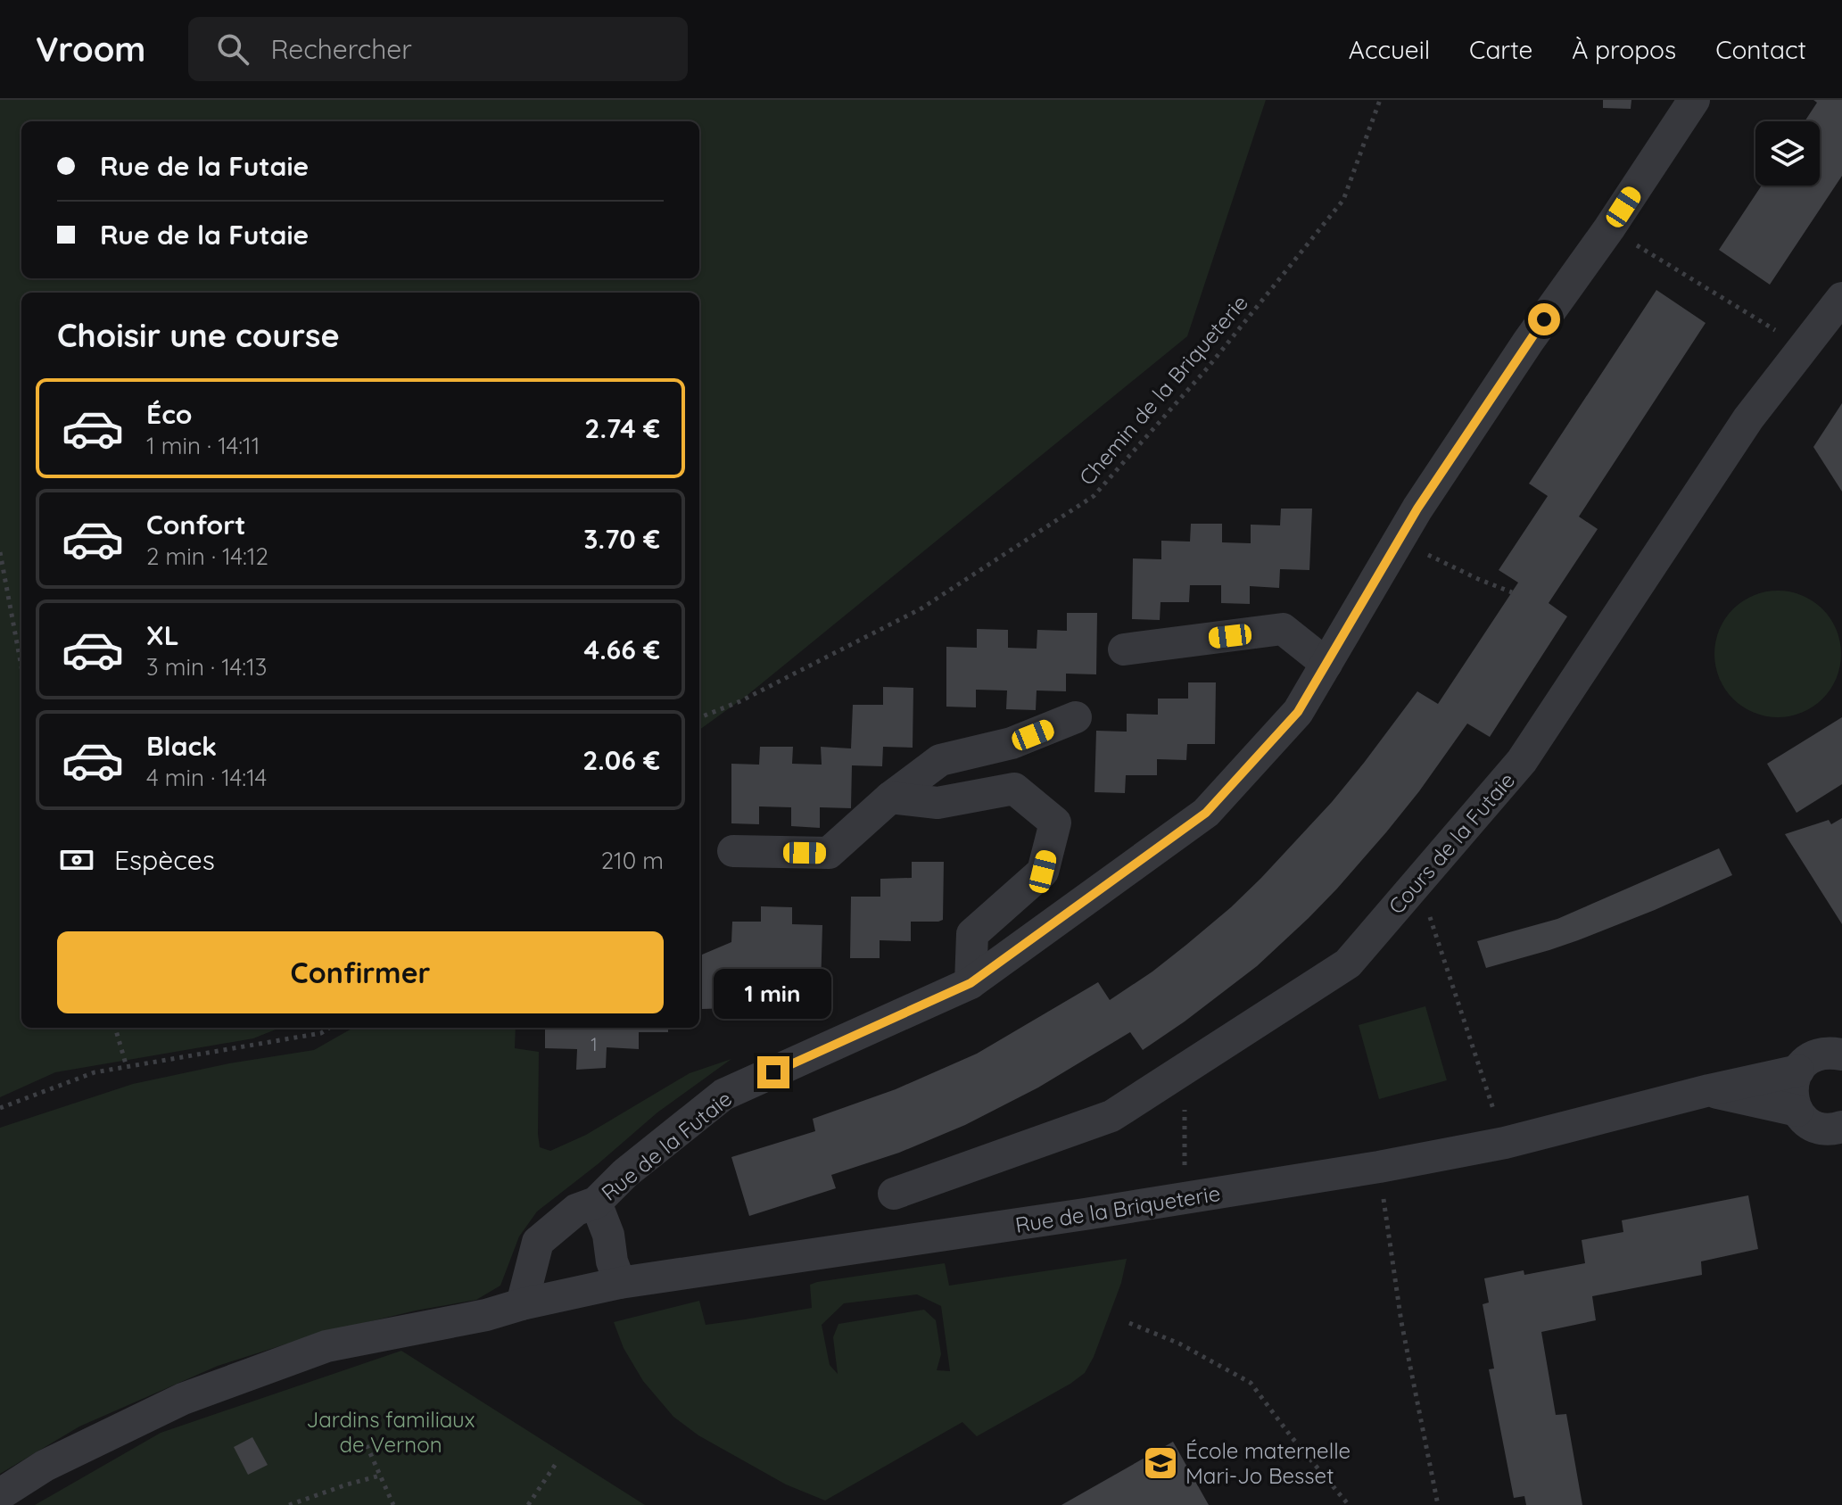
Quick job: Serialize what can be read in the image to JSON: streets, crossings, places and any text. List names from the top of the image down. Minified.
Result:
{"streets":{"street":["Cours de la Futaie","Rue de la Futaie","Rue de la Briqueterie"],"path":["Chemin de la Briqueterie"]},"crossings":[["Rue de la Futaie","Rue de la Briqueterie"]],"parks":["Jardins familiaux de Vernon"],"places":{"school or university":["École maternelle Mari-Jo Besset"]},"house_numbers":["1"],"page":{"header":"Vroom","search":"Rechercher","nav":["Accueil","Carte","À propos","Contact"],"banner":["Rue de la Futaie","Rue de la Futaie"],"heading":"Choisir une course","list":[{"name":"Éco","note":"1 min · 14:11","value":"2.74 €"},{"name":"Confort","note":"2 min · 14:12","value":"3.70 €"},{"name":"XL","note":"3 min · 14:13","value":"4.66 €"},{"name":"Black","note":"4 min · 14:14","value":"2.06 €"}],"pay":["Espèces","210 m"],"buttons":"Confirmer","bubble":"1 min"}}
